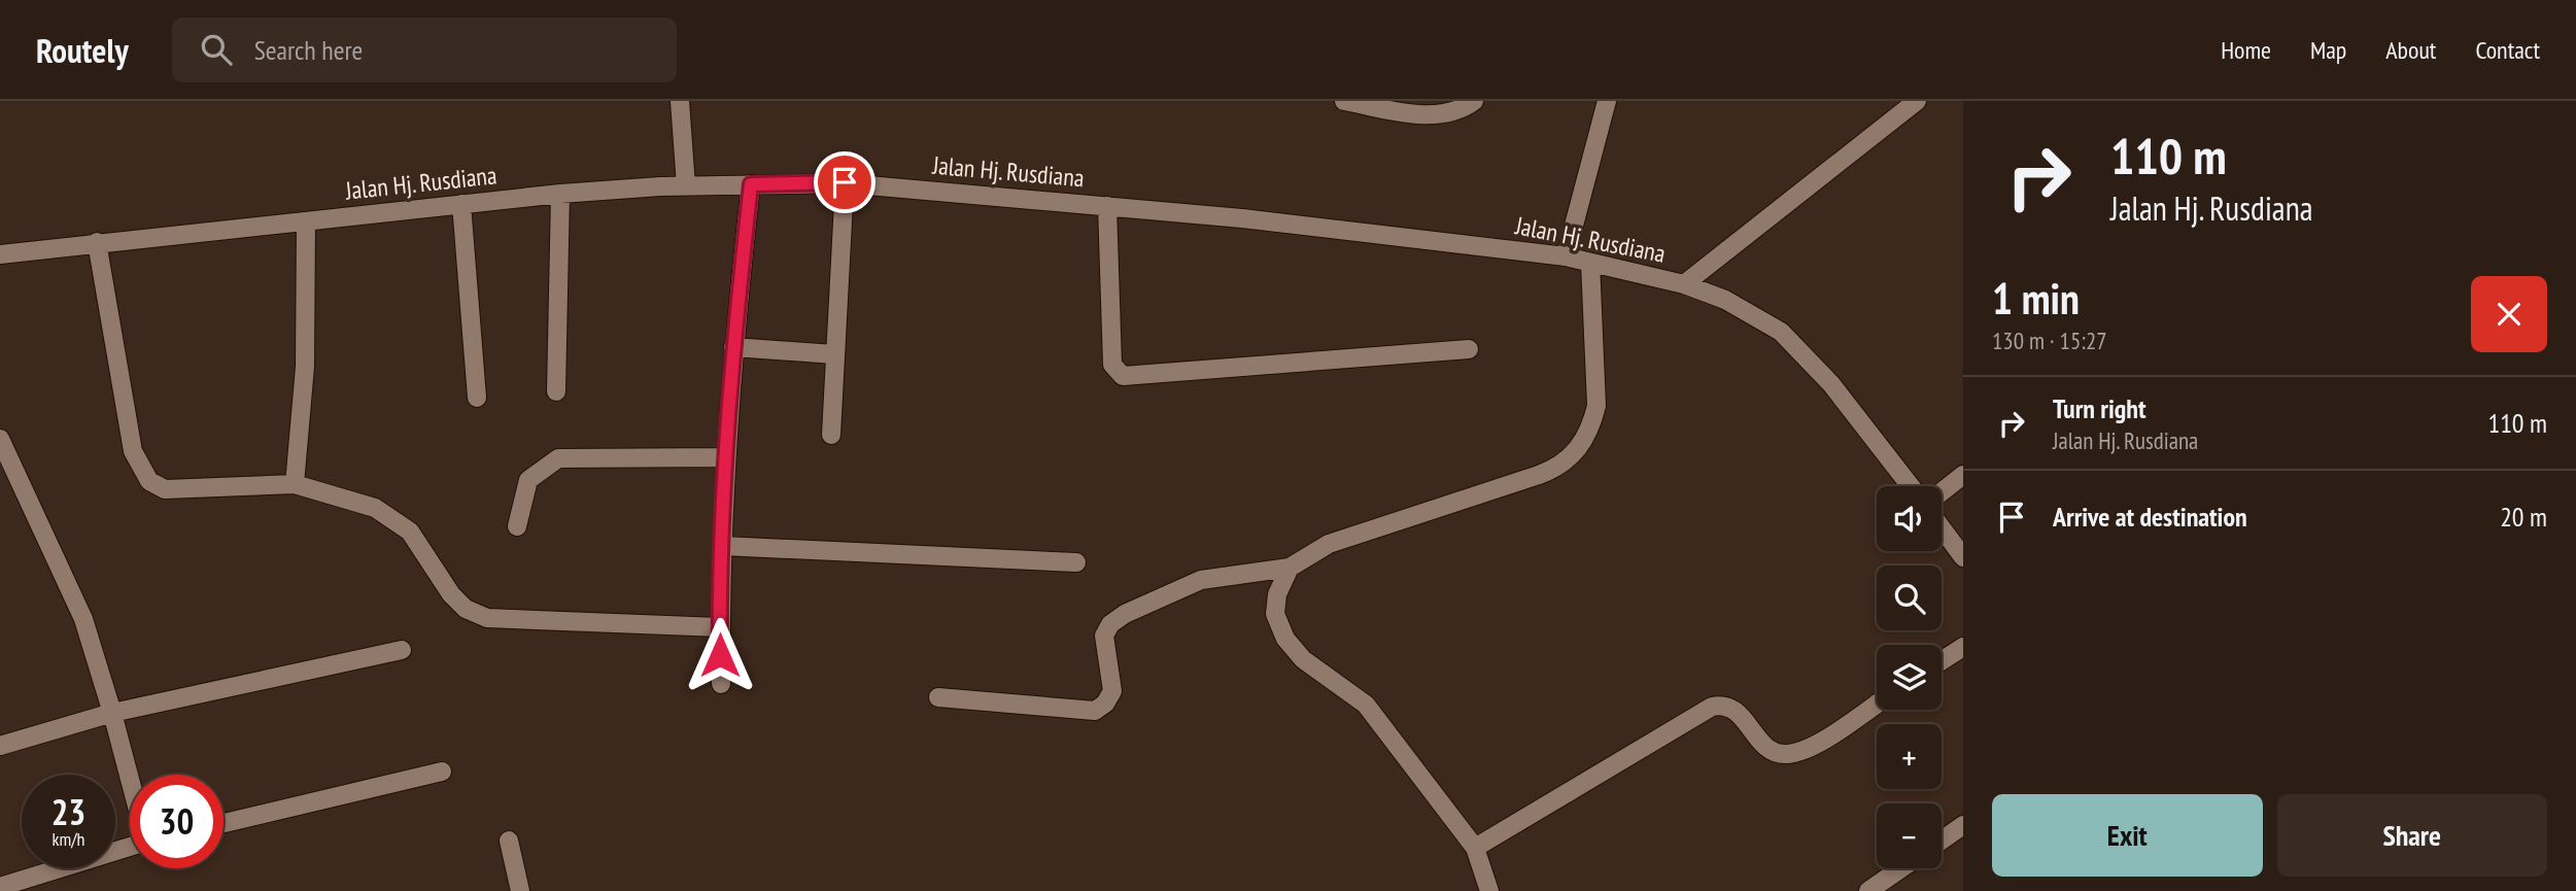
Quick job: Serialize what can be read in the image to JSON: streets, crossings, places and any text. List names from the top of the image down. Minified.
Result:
{"streets":{"street":["Jalan Hj. Rusdiana"]},"page":{"header":"Routely","search":"Search here","nav":["Home","Map","About","Contact"],"turn":["110 m","Jalan Hj. Rusdiana"],"heading":["1 min","130 m · 15:27"],"list":[{"name":"Turn right","note":"Jalan Hj. Rusdiana","value":"110 m"},{"name":"Arrive at destination","value":"20 m"}],"map_buttons":["+","−"],"speed":"23 km/h","limit":"30","buttons":["Exit","Share"]}}
